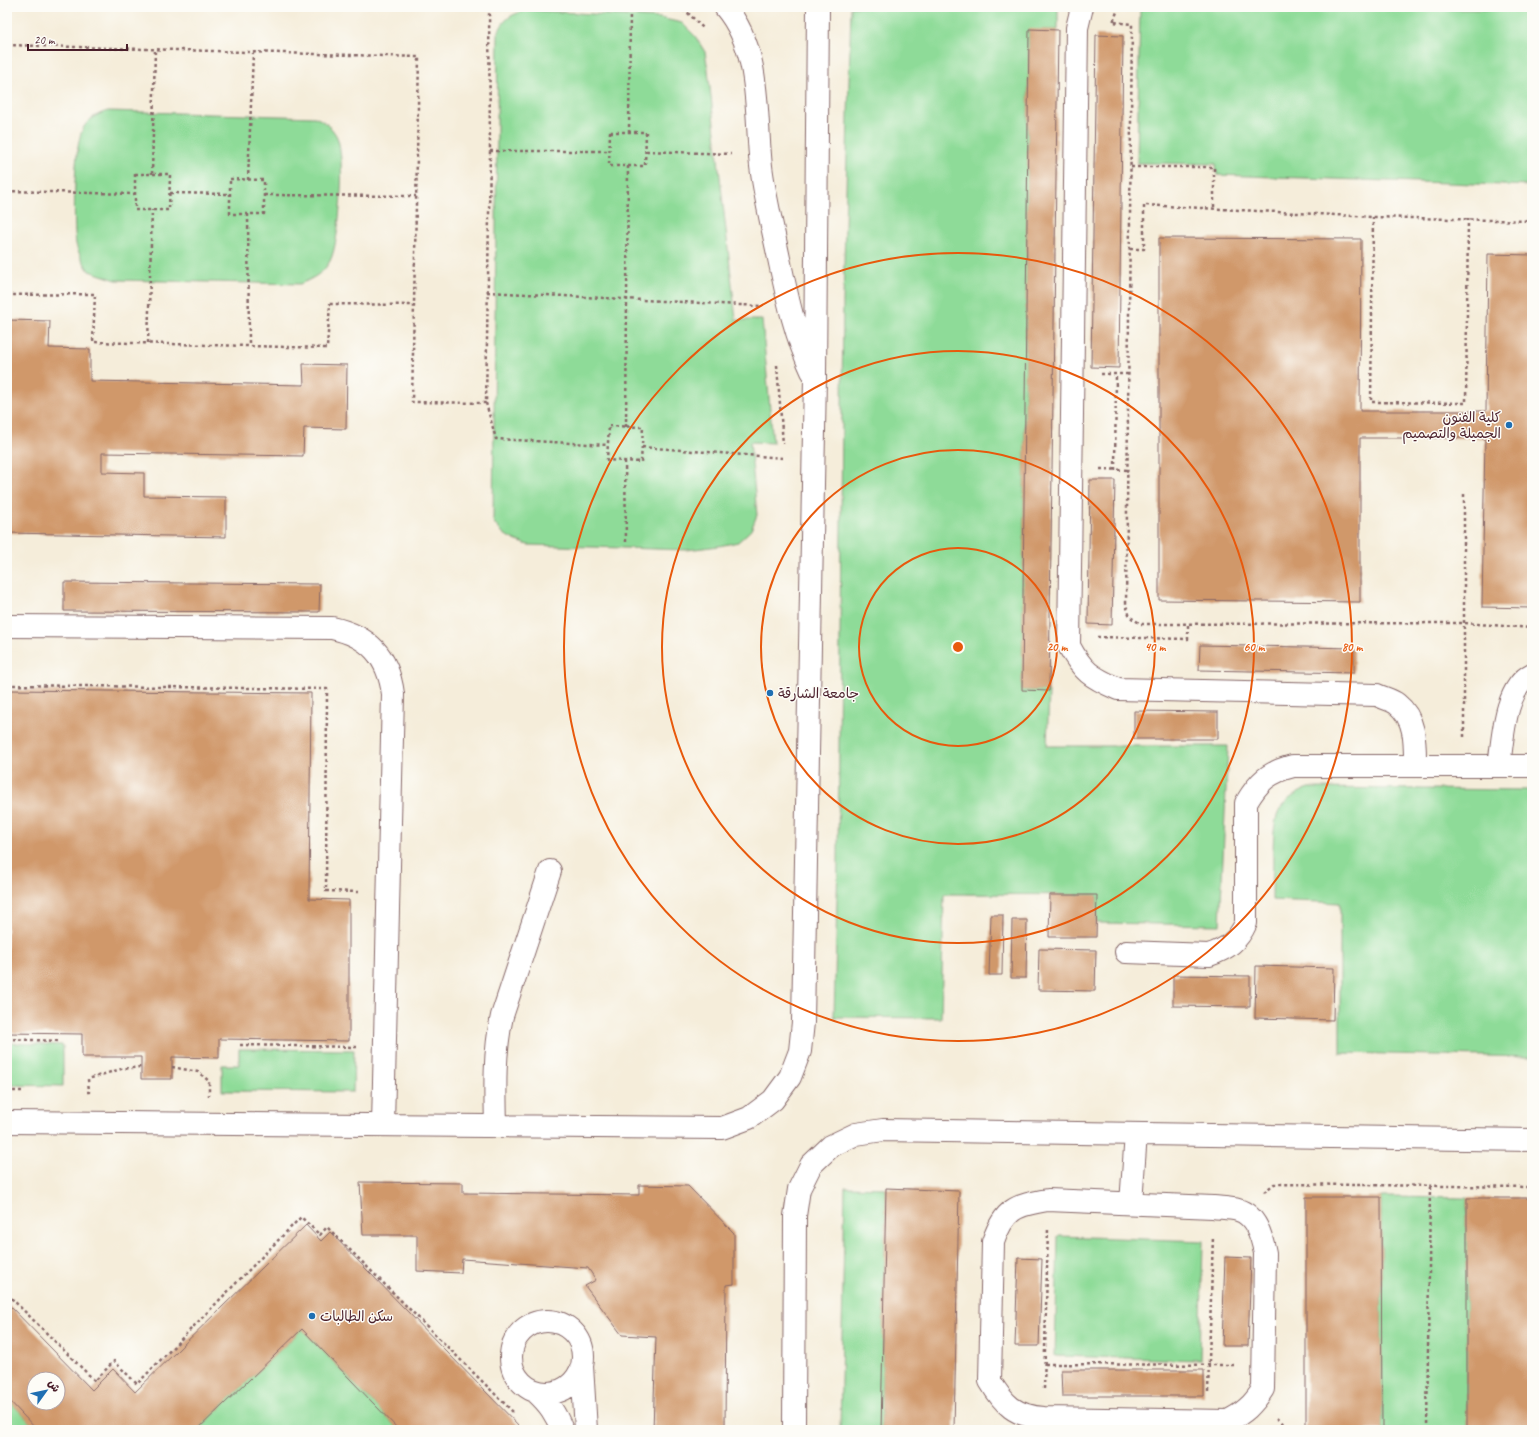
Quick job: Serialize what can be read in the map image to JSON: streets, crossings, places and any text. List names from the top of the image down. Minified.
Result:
{"places":["كلية الفنون الجميلة والتصميم","جامعة الشارقة","سكن الطالبات"],"scale_bar":"20 m","north":"top right","rings":["20 m","40 m","60 m","80 m"]}
